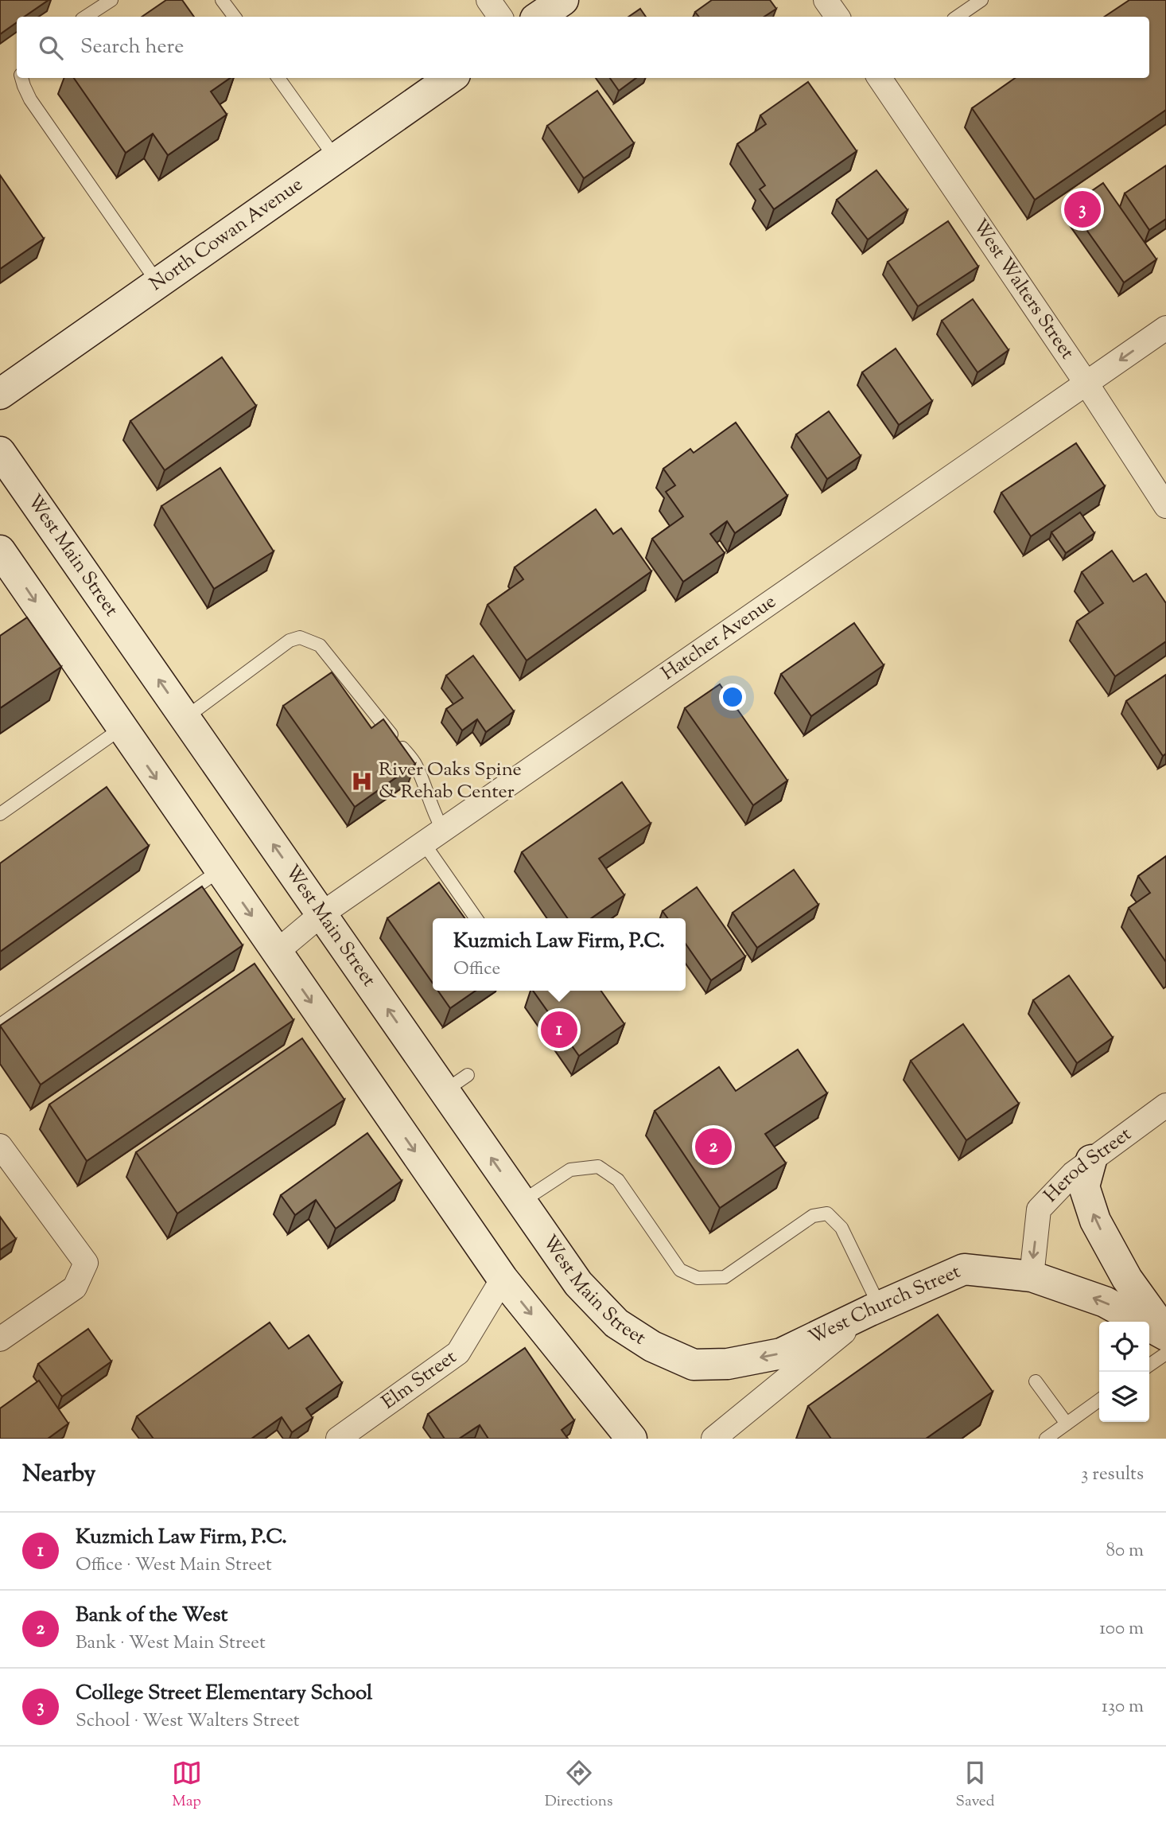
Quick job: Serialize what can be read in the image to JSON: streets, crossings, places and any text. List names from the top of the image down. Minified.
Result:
{"streets":{"main road":["North Cowan Avenue","West Main Street","West Church Street"],"street":["West Walters Street","Hatcher Avenue","Herod Street","Elm Street"]},"crossings":[["West Walters Street","Hatcher Avenue"],["West Main Street","Hatcher Avenue"],["West Main Street","West Church Street"],["Herod Street","West Church Street"]],"one_way":["Herod Street","West Church Street"],"places":{"hospital":["River Oaks Spine & Rehab Center"]},"page":{"search":"Search here","pins":["3","1","2"],"popup":["Kuzmich Law Firm, P.C.","Office"],"heading":["Nearby","3 results"],"list":[{"mark":"1","name":"Kuzmich Law Firm, P.C.","note":"Office · West Main Street","value":"80 m"},{"mark":"2","name":"Bank of the West","note":"Bank · West Main Street","value":"100 m"},{"mark":"3","name":"College Street Elementary School","note":"School · West Walters Street","value":"130 m"}],"nav":["Map","Directions","Saved"]}}
